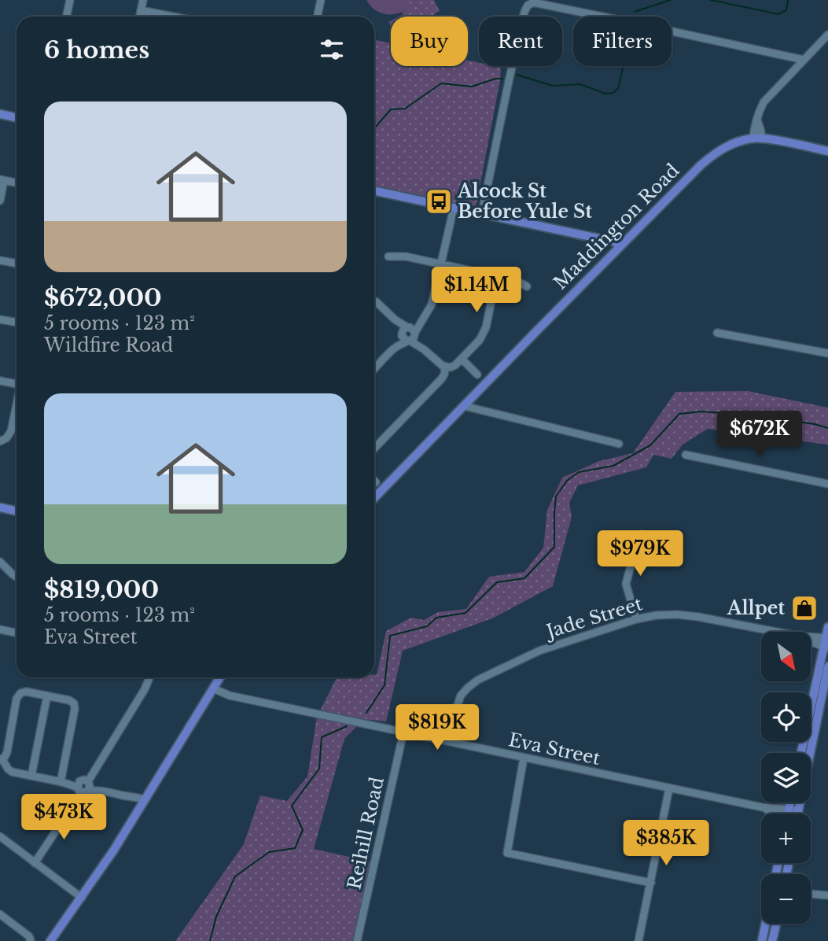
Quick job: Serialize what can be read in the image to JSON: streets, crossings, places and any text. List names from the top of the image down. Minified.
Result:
{"streets":{"main road":["Maddington Road"],"street":["Jade Street","Eva Street","Reihill Road"]},"crossings":[["Jade Street","Eva Street"],["Eva Street","Reihill Road"]],"places":{"bus stop":["Alcock St Before Yule St"],"shop":["Allpet"]},"north":"bottom right","page":{"chip":["Buy","Rent","Filters"],"heading":"6 homes","list":[{"name":"$672,000","note":"5 rooms · 123 m² · Wildfire Road"},{"name":"$819,000","note":"5 rooms · 123 m² · Eva Street"}],"price":["$1.14M","$672K","$979K","$819K","$473K","$385K"],"map_buttons":["+","−"]}}
